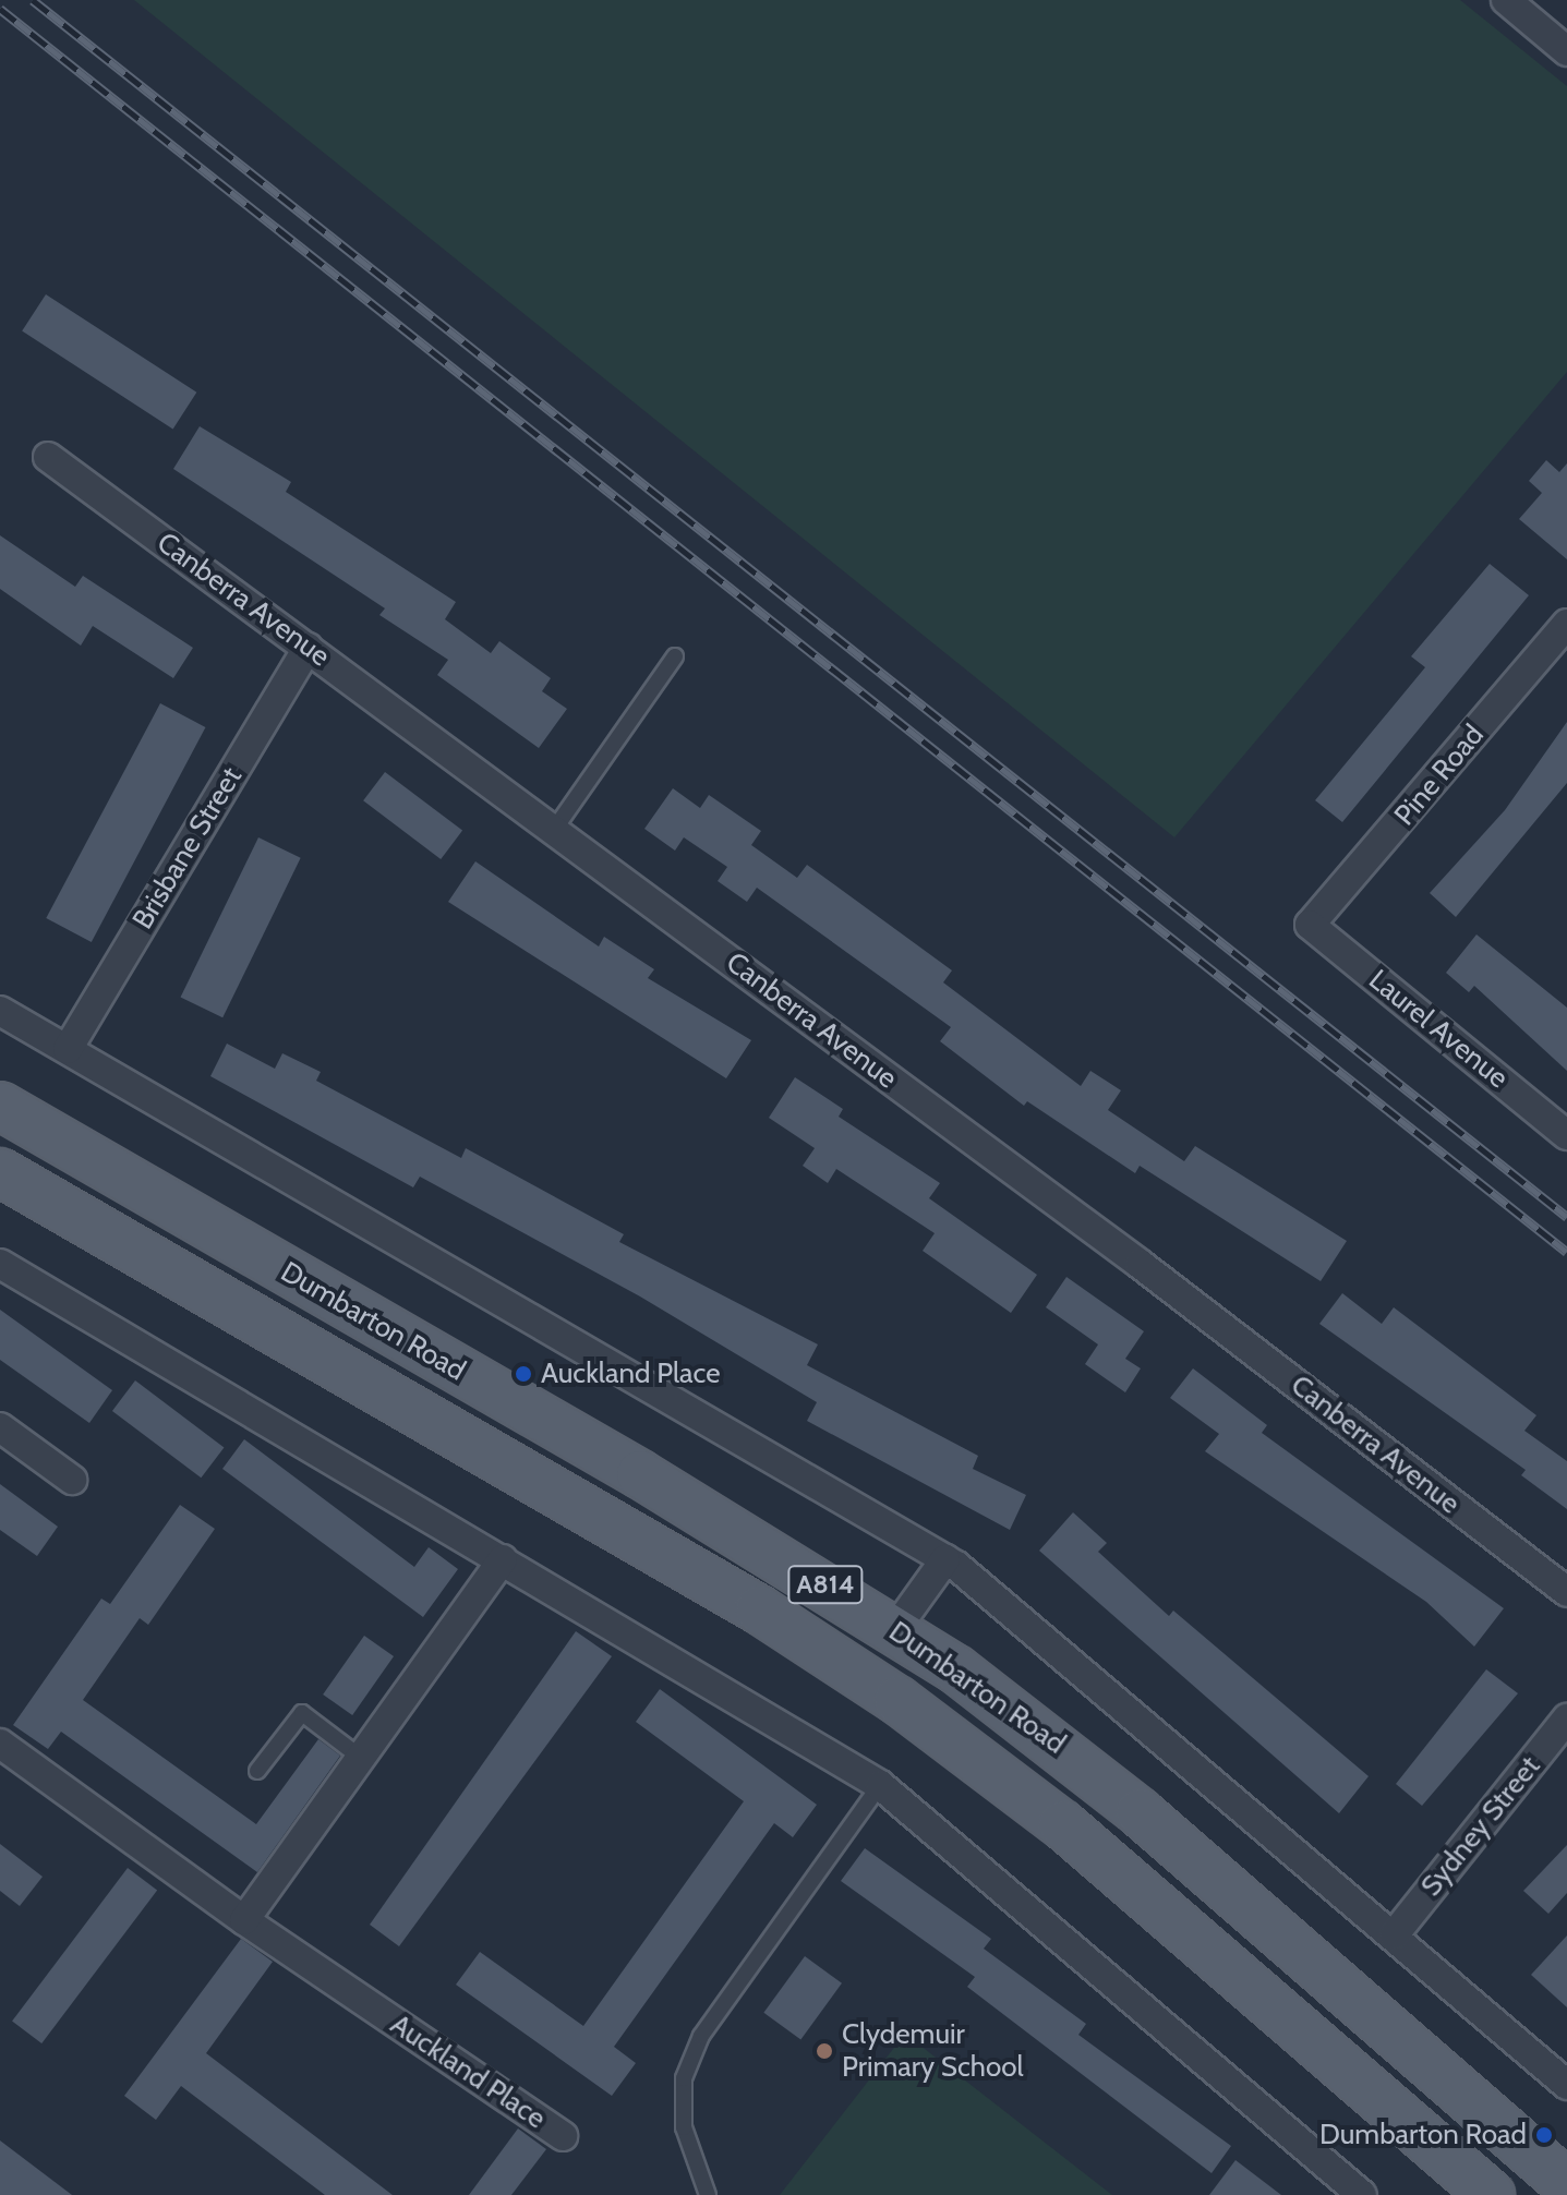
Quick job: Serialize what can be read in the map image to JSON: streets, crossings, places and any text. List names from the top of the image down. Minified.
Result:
{"streets":{"main road":["Dumbarton Road","A814"],"street":["Canberra Avenue","Pine Road","Brisbane Street","Laurel Avenue","Sydney Street","Auckland Place"]},"crossings":[["Canberra Avenue","Brisbane Street"],["Pine Road","Laurel Avenue"]],"places":["Auckland Place","Clydemuir Primary School","Dumbarton Road"]}
